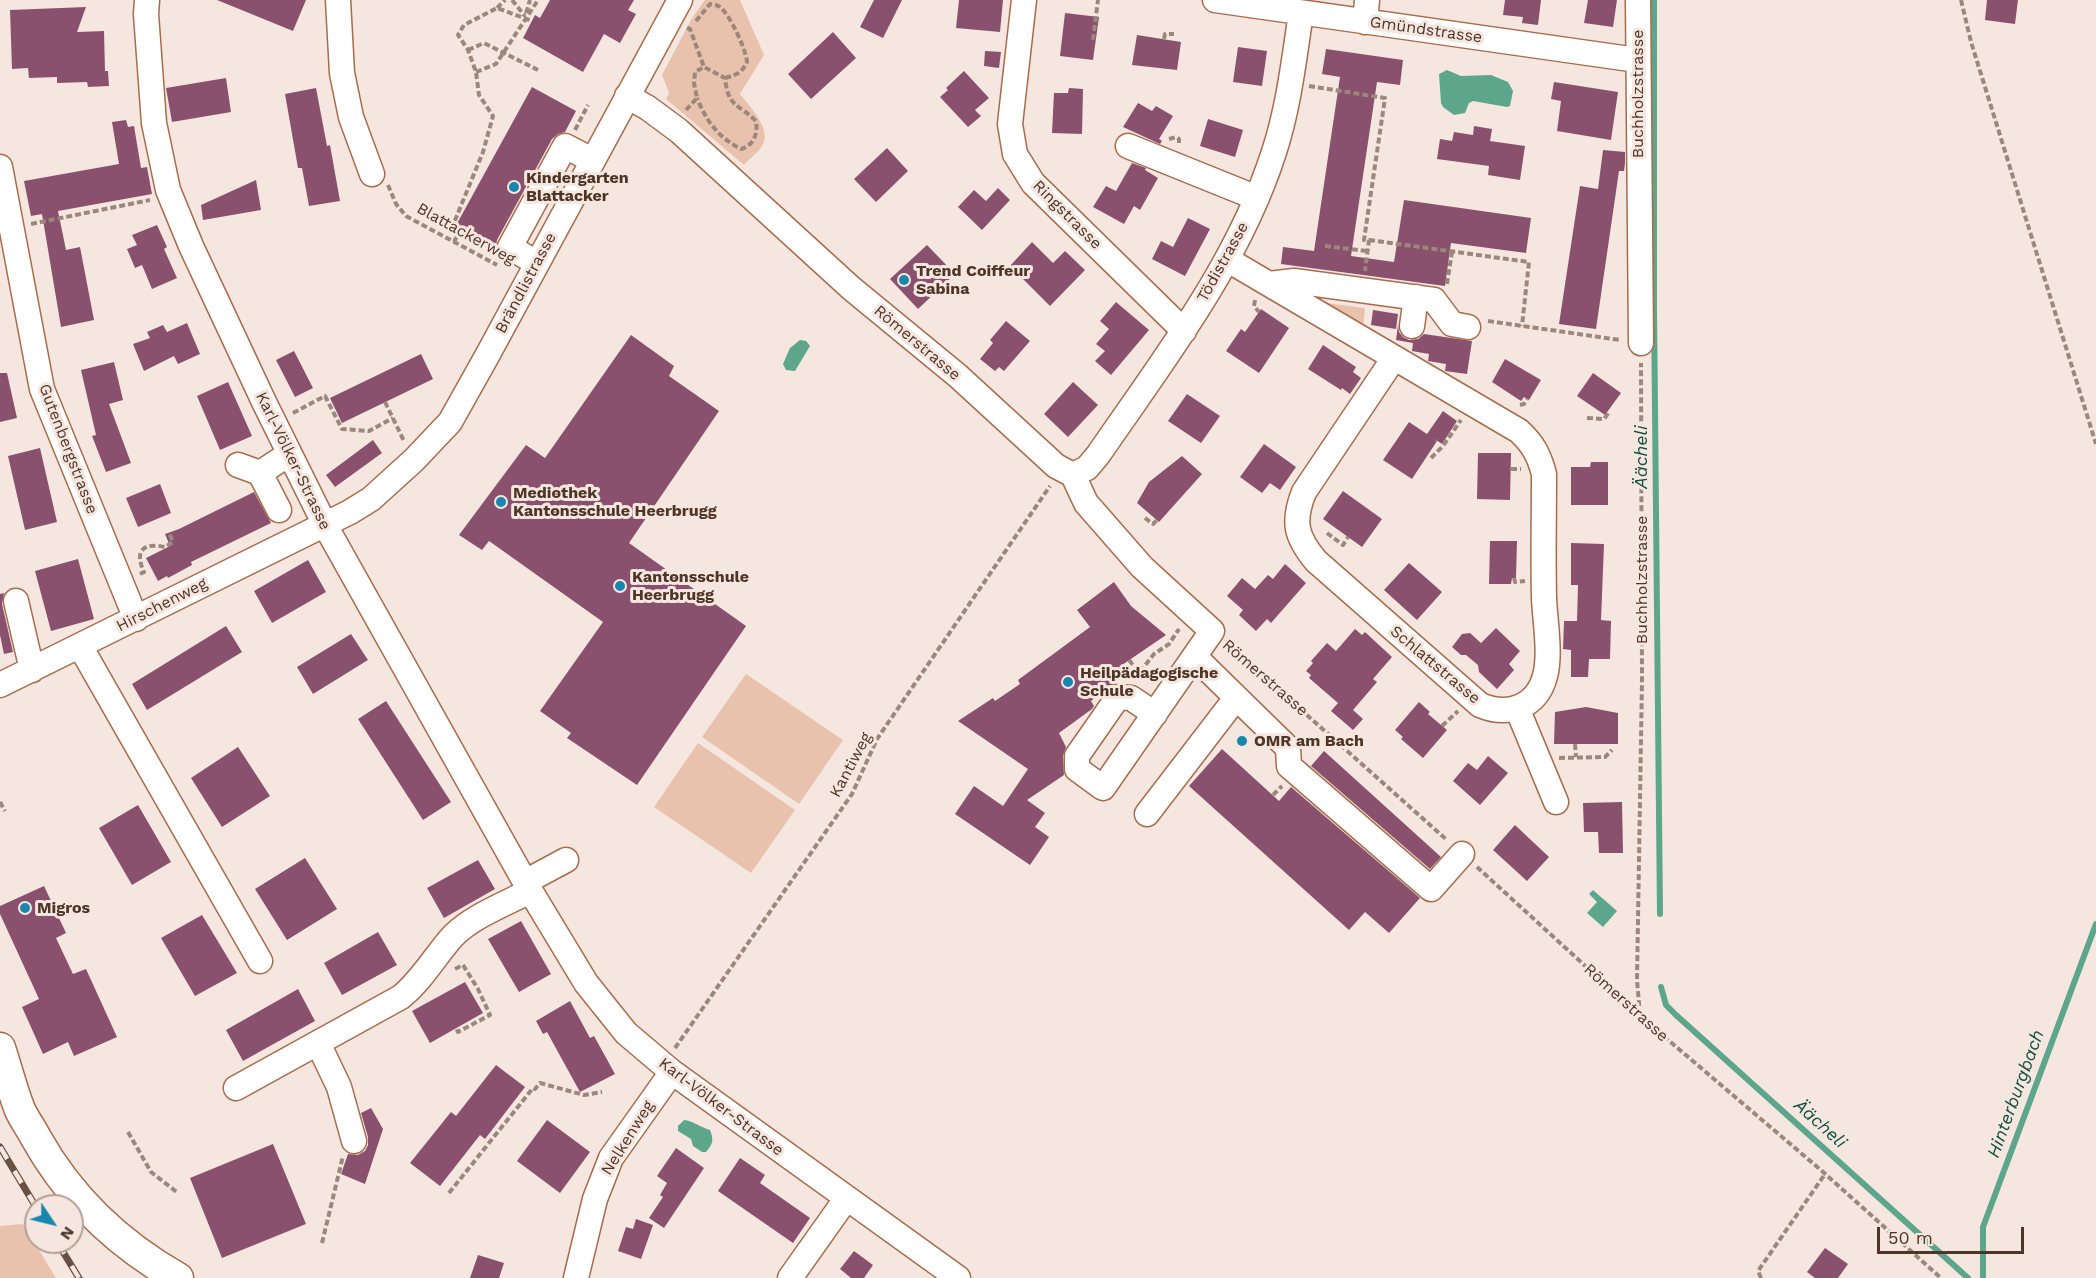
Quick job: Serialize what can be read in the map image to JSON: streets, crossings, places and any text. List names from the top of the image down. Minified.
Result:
{"streets":{"street":["Gmündstrasse","Buchholzstrasse","Ringstrasse","Tödistrasse","Brändlistrasse","Römerstrasse","Gutenbergstrasse","Karl-Völker-Strasse","Hirschenweg","Schlattstrasse","Nelkenweg"],"path":["Blattackerweg","Kantiweg"]},"crossings":[["Gmündstrasse","Buchholzstrasse"],["Gmündstrasse","Tödistrasse"],["Buchholzstrasse","Römerstrasse"],["Ringstrasse","Tödistrasse"],["Tödistrasse","Römerstrasse"],["Tödistrasse","Kantiweg"],["Brändlistrasse","Römerstrasse"],["Brändlistrasse","Karl-Völker-Strasse"],["Brändlistrasse","Hirschenweg"],["Römerstrasse","Kantiweg"],["Gutenbergstrasse","Hirschenweg"],["Karl-Völker-Strasse","Hirschenweg"],["Karl-Völker-Strasse","Kantiweg"],["Karl-Völker-Strasse","Nelkenweg"],["Kantiweg","Nelkenweg"]],"water":["Äächeli","Hinterburgbach"],"places":["Kindergarten Blattacker","Trend Coiffeur Sabina","Mediothek Kantonsschule Heerbrugg","Kantonsschule Heerbrugg","Heilpädagogische Schule","OMR am Bach","Migros"],"scale_bar":"50 m","north":"bottom right"}
